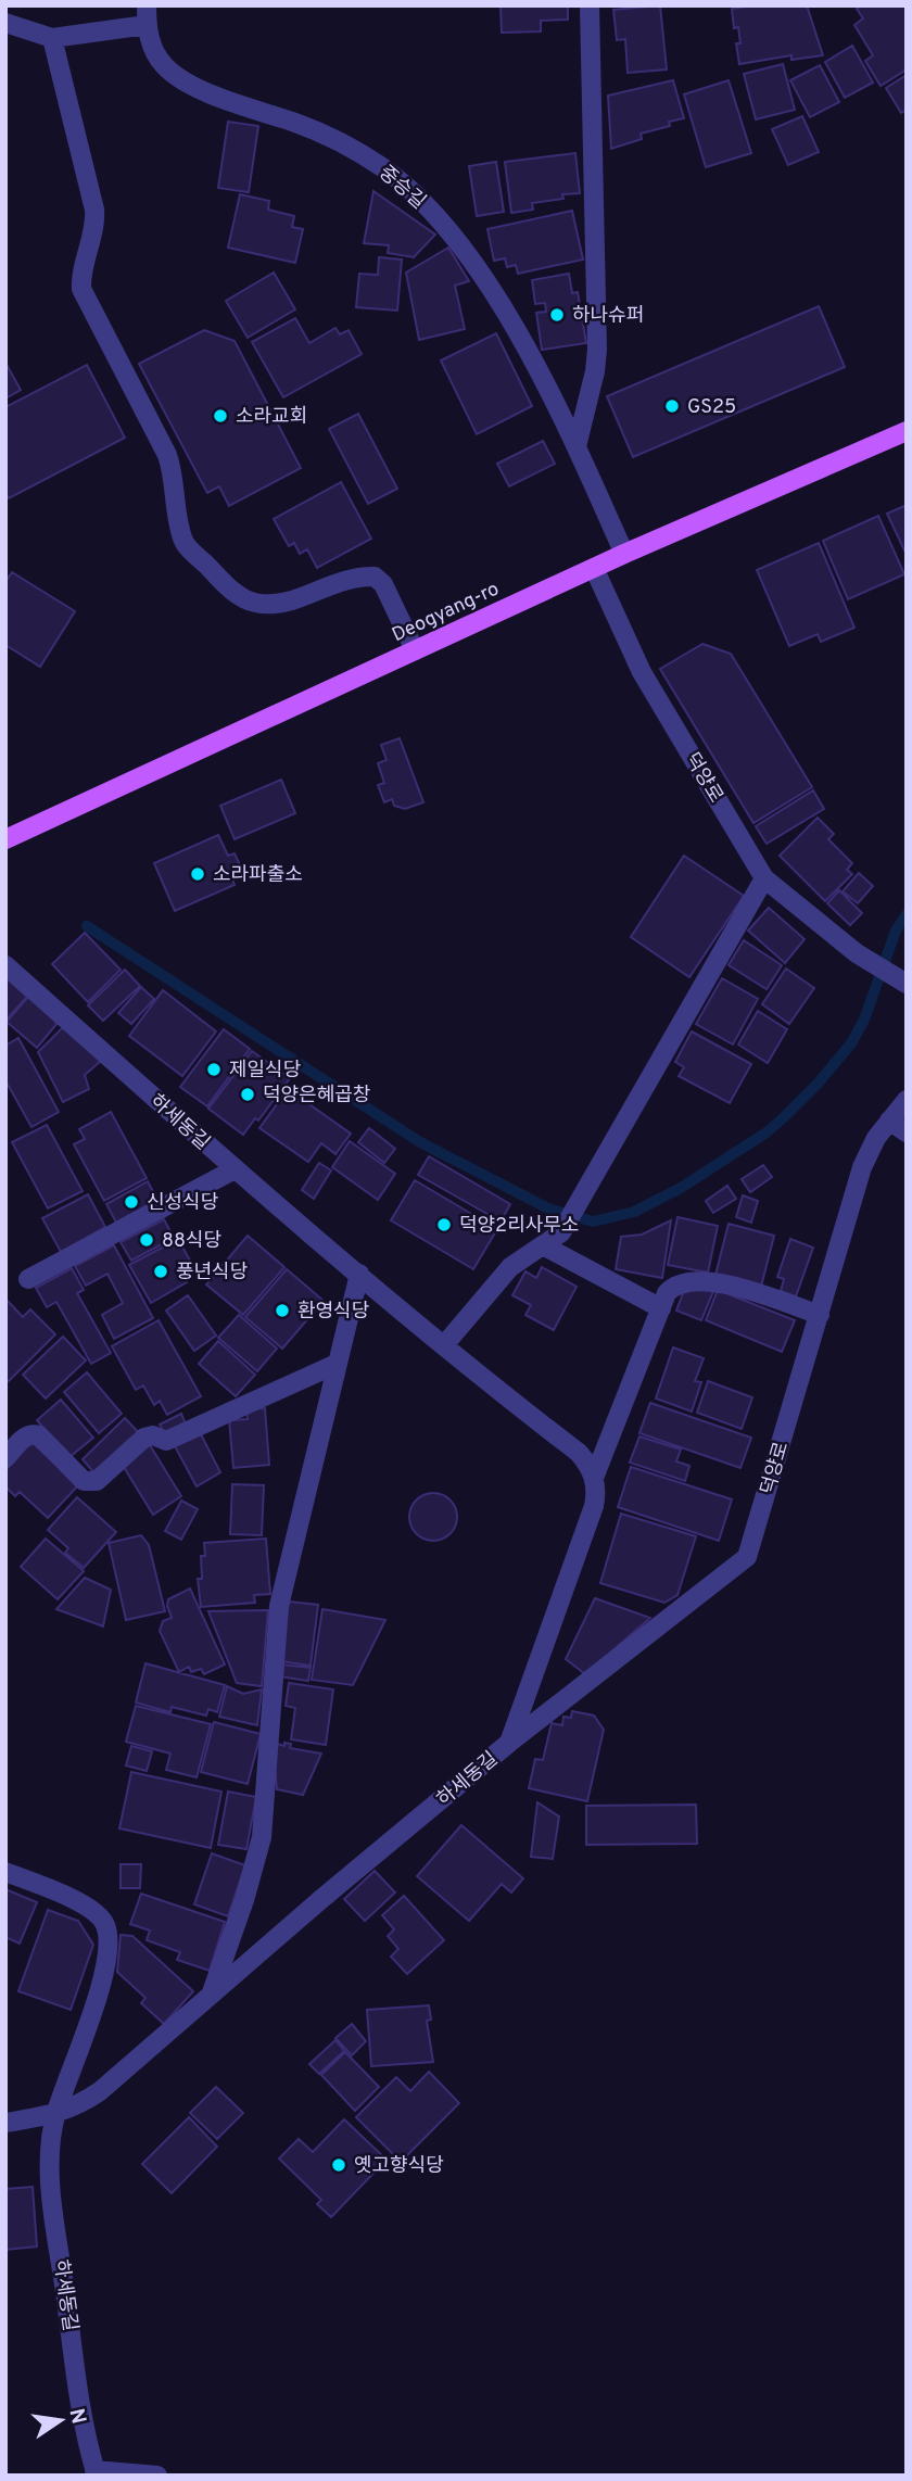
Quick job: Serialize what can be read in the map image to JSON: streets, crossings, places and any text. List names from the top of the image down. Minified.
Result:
{"streets":{"main road":["Deogyang-ro"],"street":["중승길","덕양로","하세동길"]},"crossings":[["중승길","Deogyang-ro"],["Deogyang-ro","덕양로"],["덕양로","하세동길"]],"places":["하나슈퍼","GS25","소라교회","소라파출소","제일식당","덕양은혜곱창","신성식당","덕양2리사무소","88식당","풍년식당","환영식당","옛고향식당"],"north":"right"}
